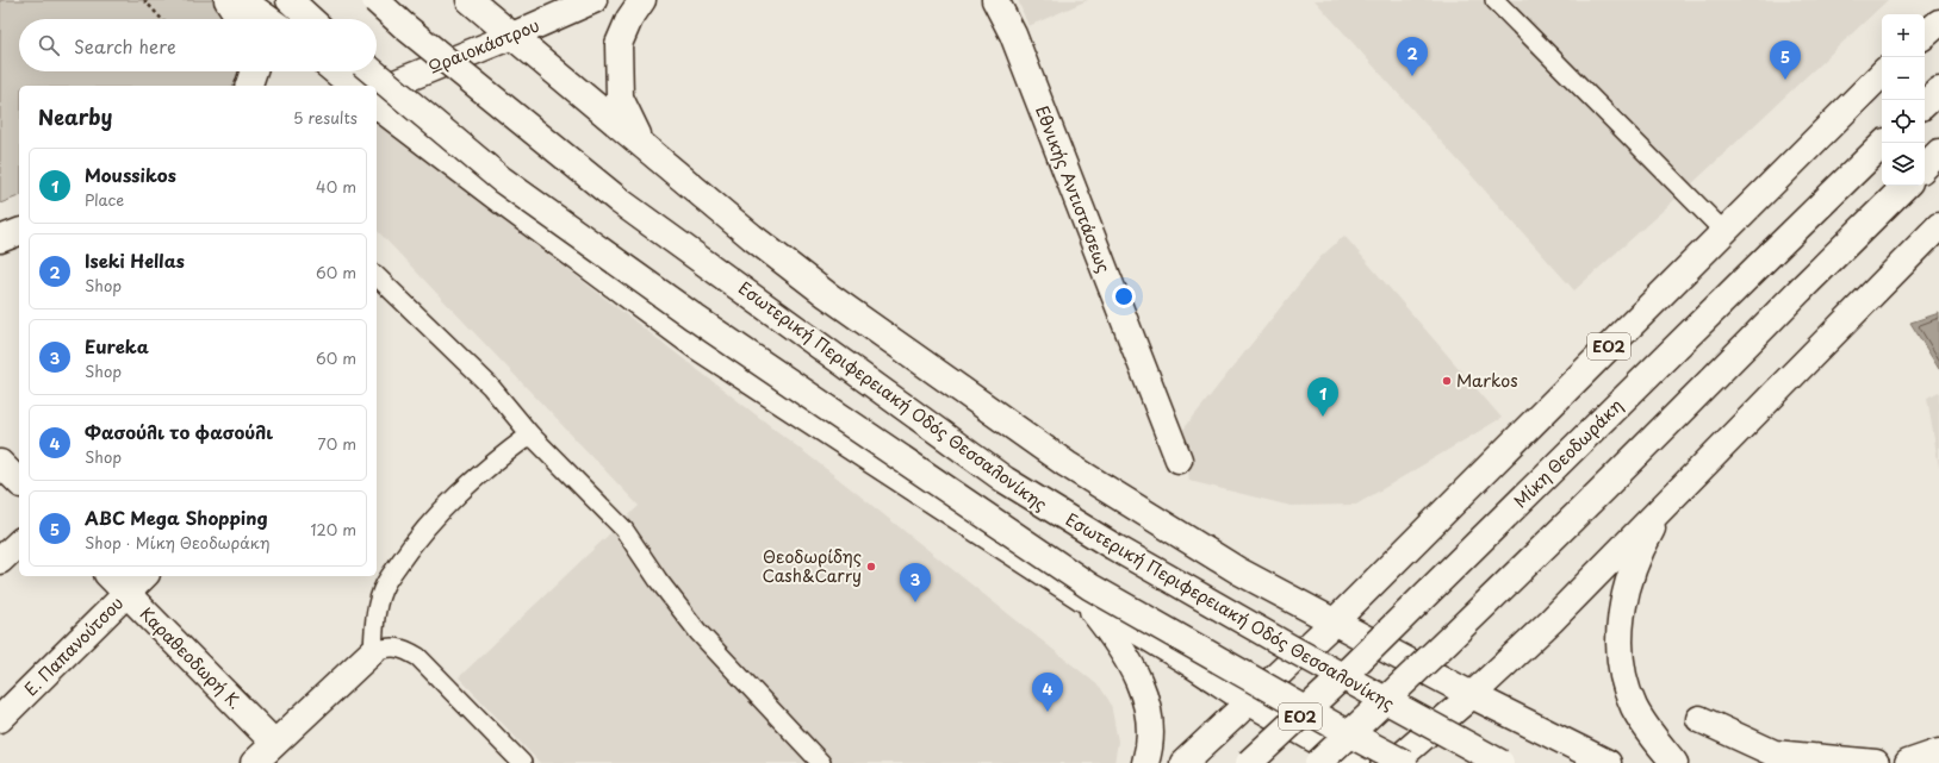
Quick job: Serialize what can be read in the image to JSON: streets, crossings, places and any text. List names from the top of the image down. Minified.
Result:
{"streets":{"main road":["Ωραιοκάστρου","Εθνικής Αντιστάσεως","ΕΟ2","Εσωτερική Περιφερειακή Οδός Θεσσαλονίκης","Μίκη Θεοδωράκη","Ε. Παπανούτσου","Καραθεοδωρή Κ."]},"crossings":[["Ε. Παπανούτσου","Καραθεοδωρή Κ."]],"places":["Markos","Θεοδωρίδης Cash&Carry"],"page":{"map_buttons":["+","−"],"search":"Search here","pins":["2","5","1","3","4"],"heading":["Nearby","5 results"],"list":[{"mark":"1","name":"Moussikos","note":"Place","value":"40 m"},{"mark":"2","name":"Iseki Hellas","note":"Shop","value":"60 m"},{"mark":"3","name":"Eureka","note":"Shop","value":"60 m"},{"mark":"4","name":"Φασούλι το φασούλι","note":"Shop","value":"70 m"},{"mark":"5","name":"ABC Mega Shopping","note":"Shop · Μίκη Θεοδωράκη","value":"120 m"}]}}
